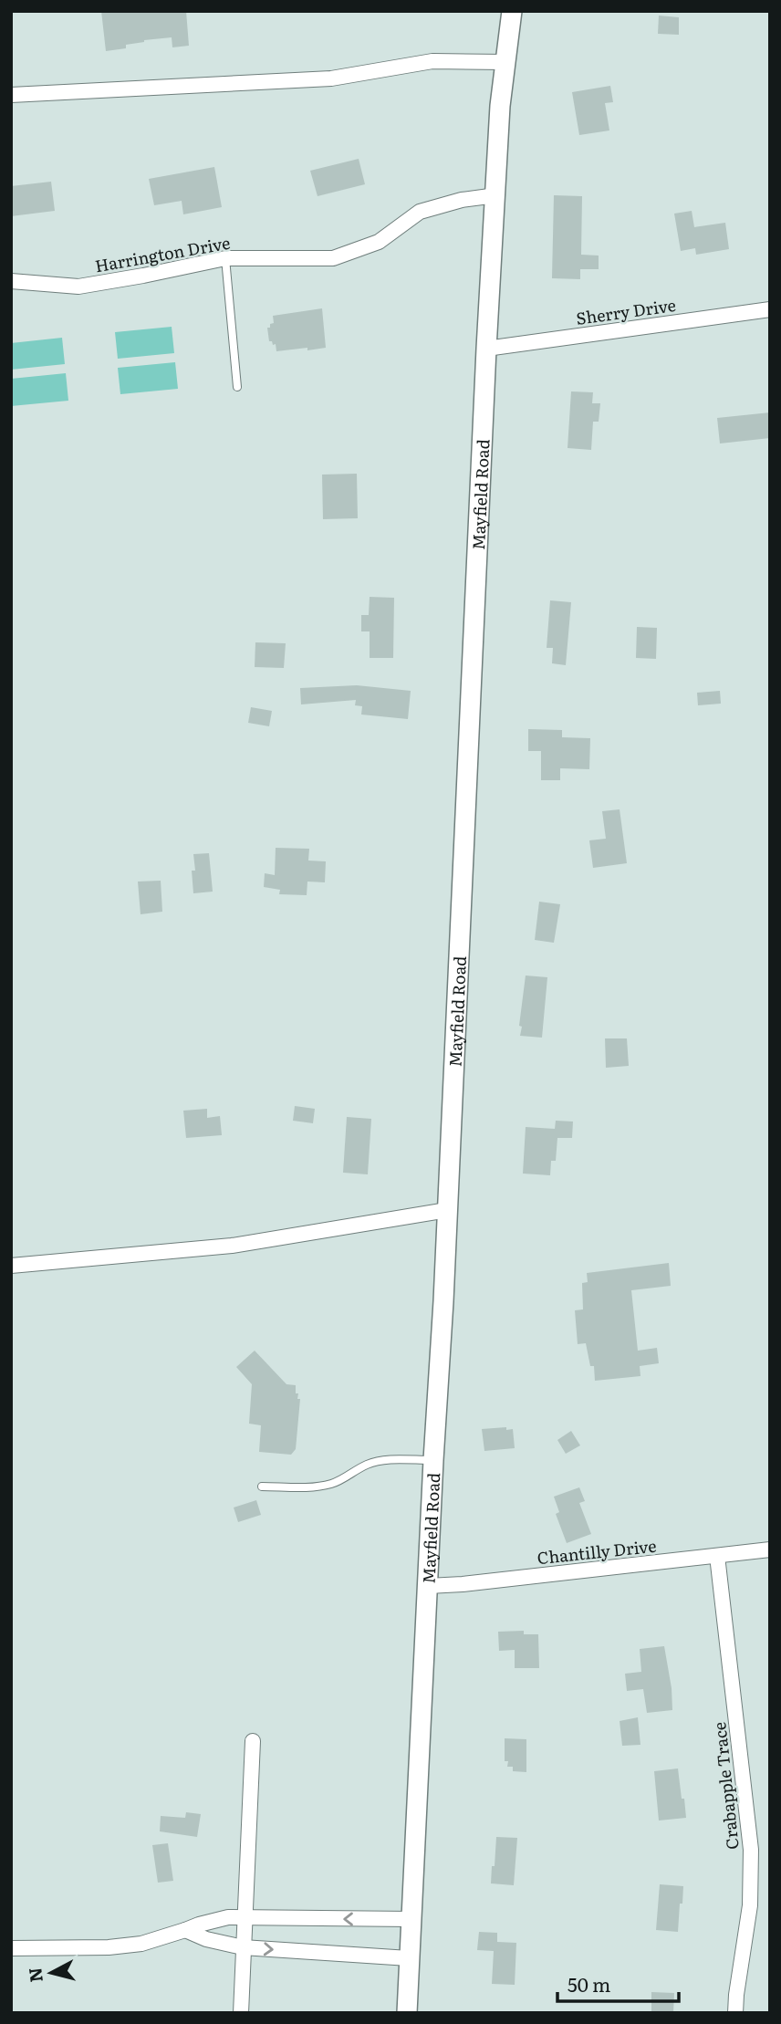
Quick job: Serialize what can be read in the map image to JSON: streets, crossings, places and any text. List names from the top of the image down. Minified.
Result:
{"streets":{"street":["Harrington Drive","Sherry Drive","Mayfield Road","Chantilly Drive","Crabapple Trace"]},"crossings":[["Harrington Drive","Mayfield Road"],["Sherry Drive","Mayfield Road"],["Mayfield Road","Chantilly Drive"],["Chantilly Drive","Crabapple Trace"]],"scale_bar":"50 m","north":"left"}
